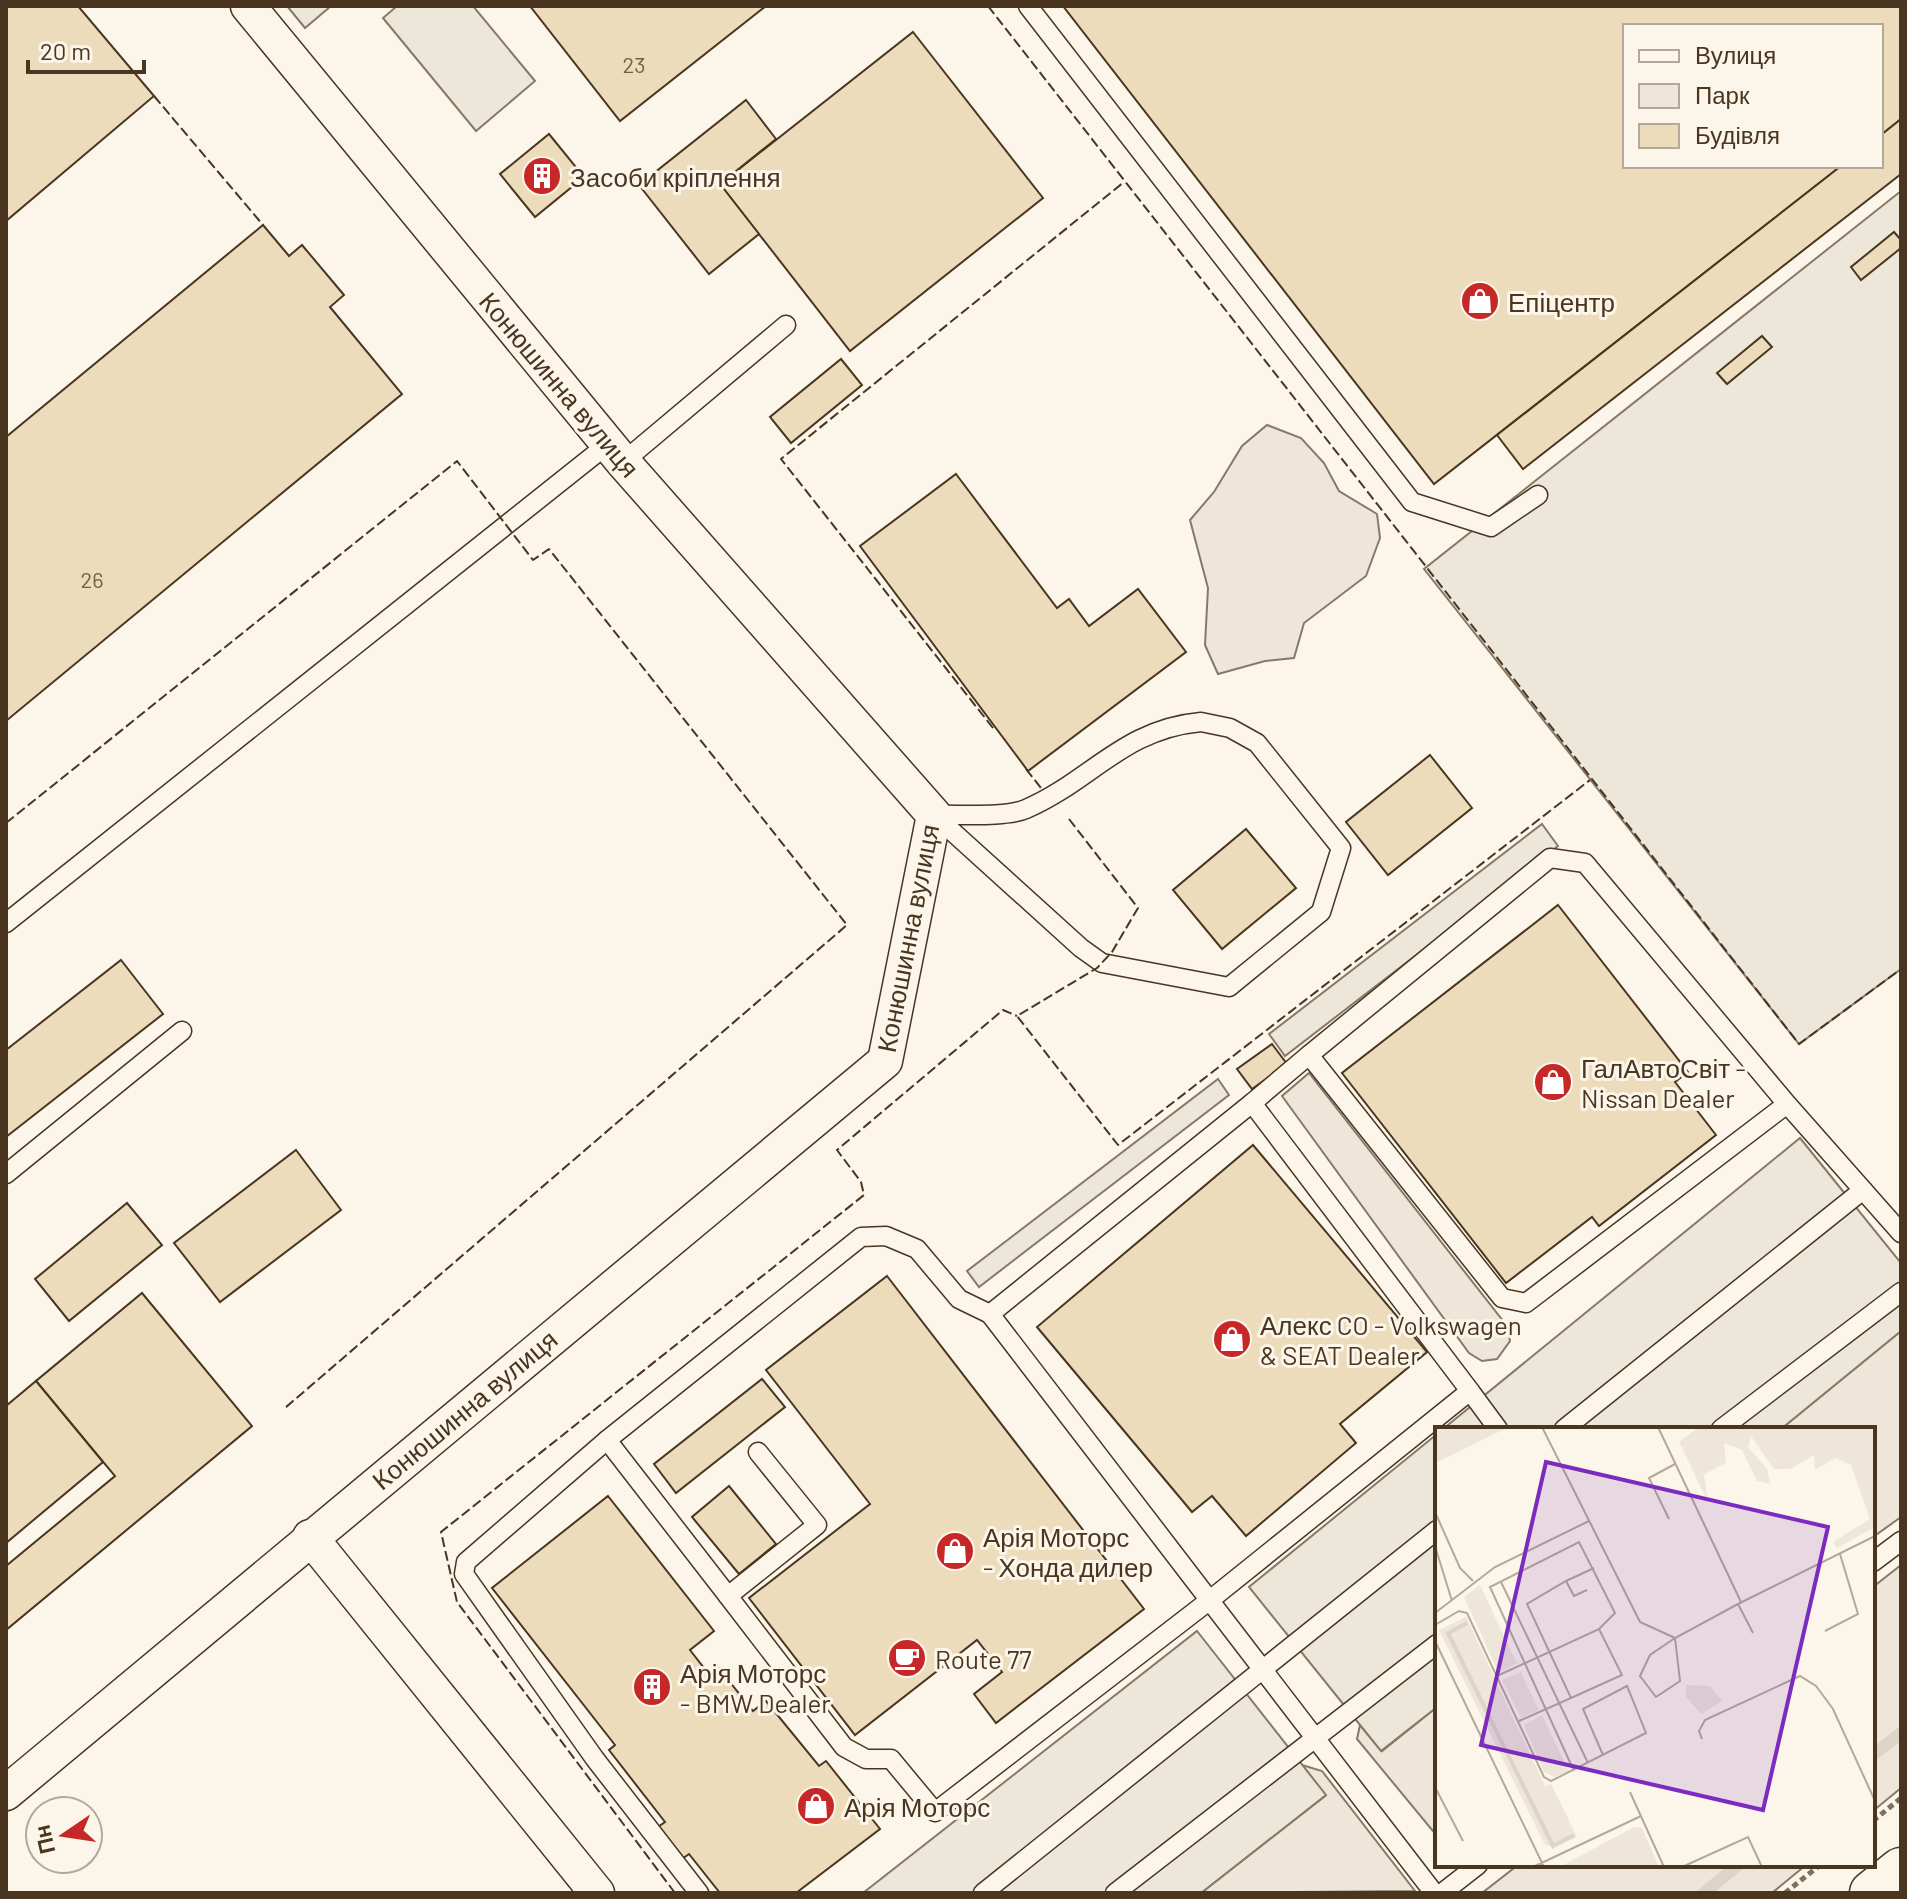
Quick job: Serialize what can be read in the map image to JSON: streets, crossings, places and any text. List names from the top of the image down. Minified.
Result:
{"streets":{"street":["Конюшинна вулиця"]},"places":{"building":["Засоби кріплення","Арія Моторс - BMW Dealer"],"shop":["Епіцентр","ГалАвтоСвіт - Nissan Dealer","Алекс CO - Volkswagen & SEAT Dealer","Арія Моторс - Хонда дилер","Арія Моторс"],"cafe":["Route 77"]},"house_numbers":["23","26"],"legend":["Вулиця","Парк","Будівля"],"scale_bar":"20 m","north":"left"}
